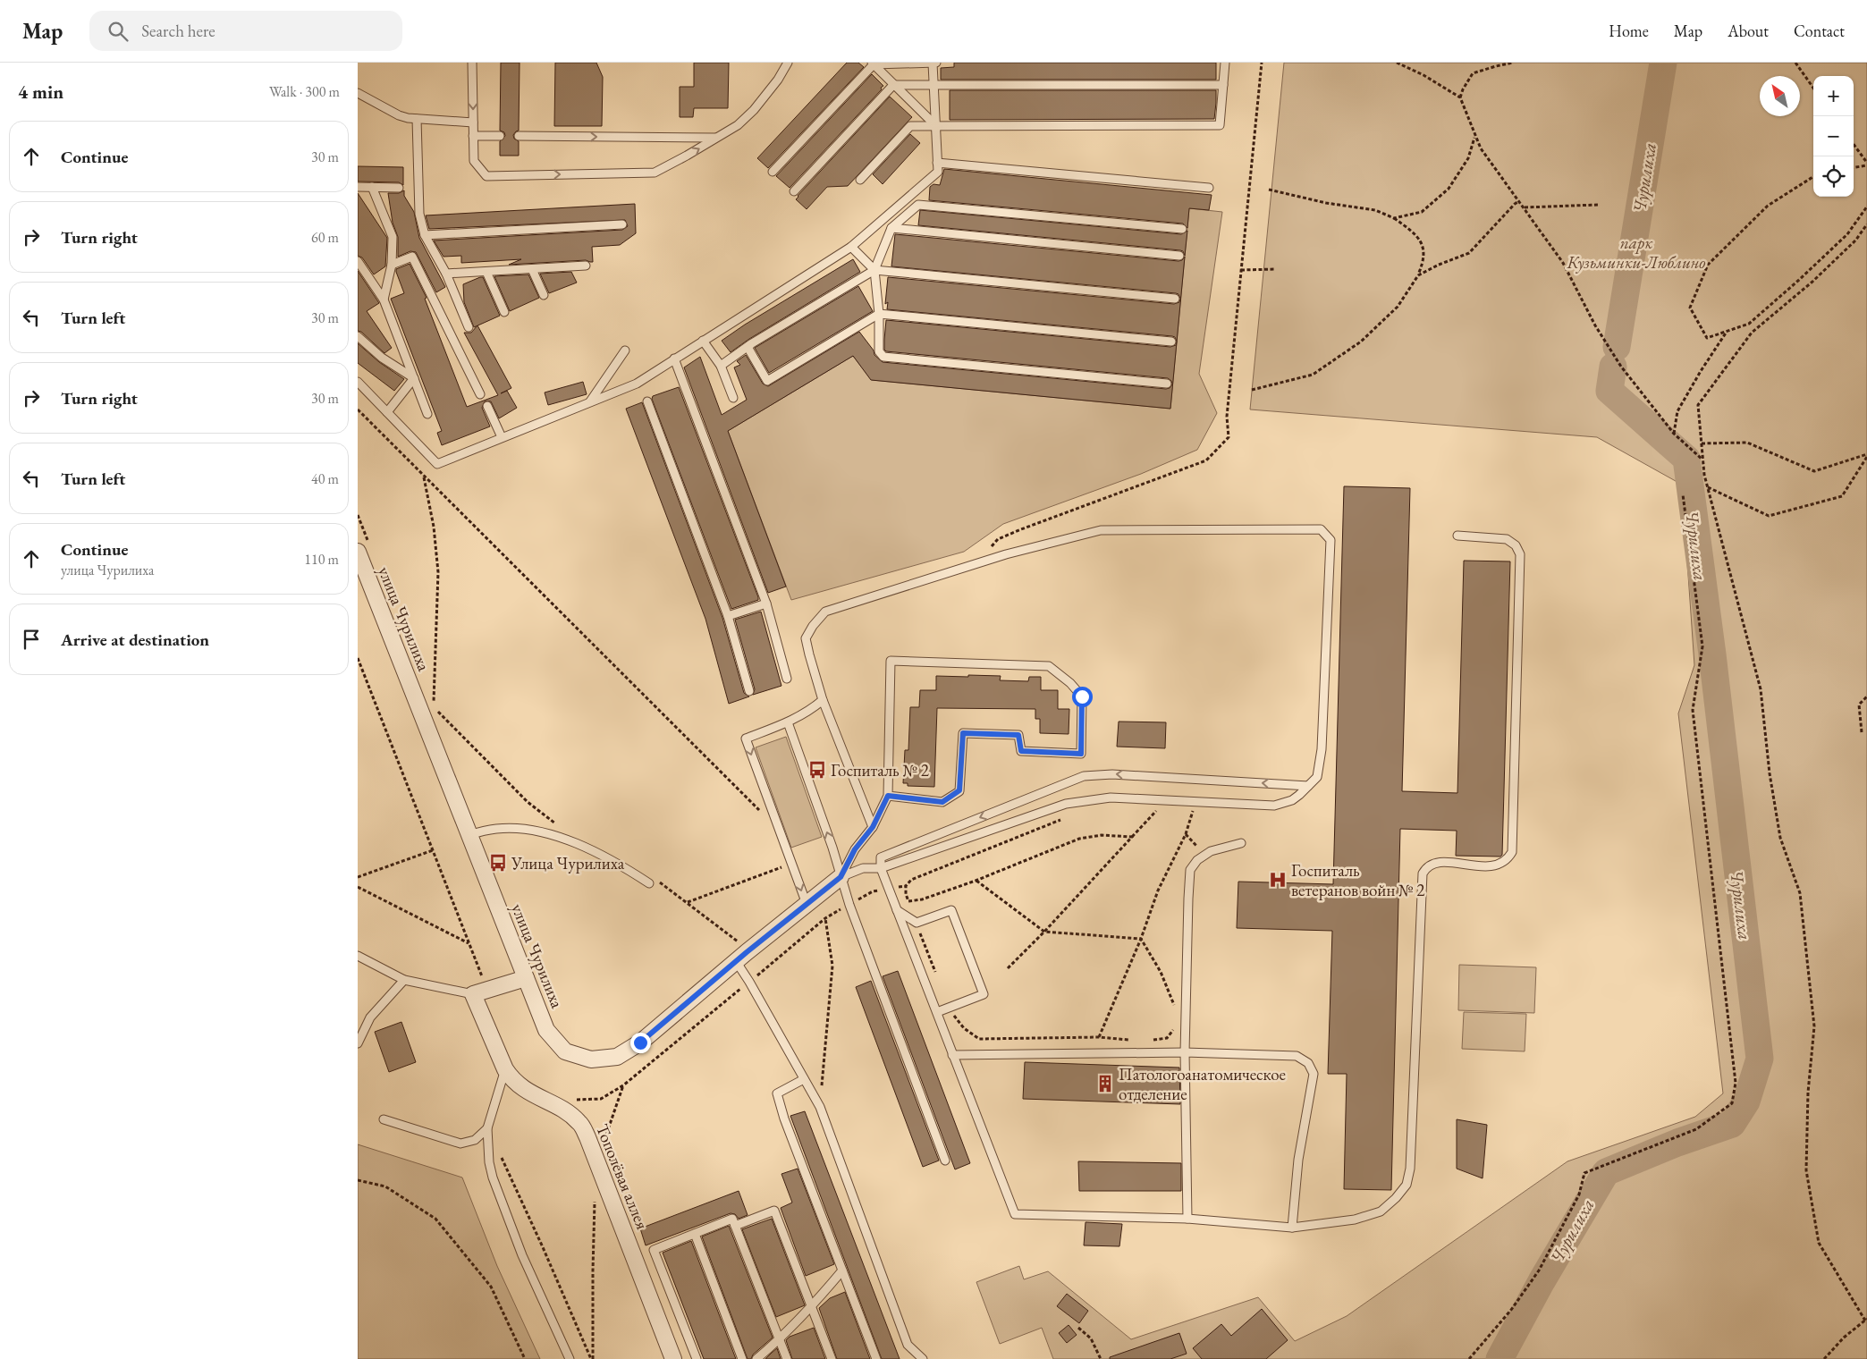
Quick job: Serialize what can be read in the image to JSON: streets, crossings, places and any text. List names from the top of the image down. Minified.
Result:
{"streets":{"street":["улица Чурилиха","Тополёвая аллея"]},"water":["Чурилиха"],"parks":["парк Кузьминки-Люблино"],"places":{"bus stop":["Госпиталь № 2","Улица Чурилиха"],"hospital":["Госпиталь ветеранов войн № 2"],"building":["Патологоанатомическое отделение"]},"north":"top left","page":{"header":"Map","search":"Search here","nav":["Home","Map","About","Contact"],"heading":["4 min","Walk · 300 m"],"map_buttons":["+","−"],"list":[["Continue","30 m"],["Turn right","60 m"],["Turn left","30 m"],["Turn right","30 m"],["Turn left","40 m"],["Continue","улица Чурилиха","110 m"],"Arrive at destination"]}}
